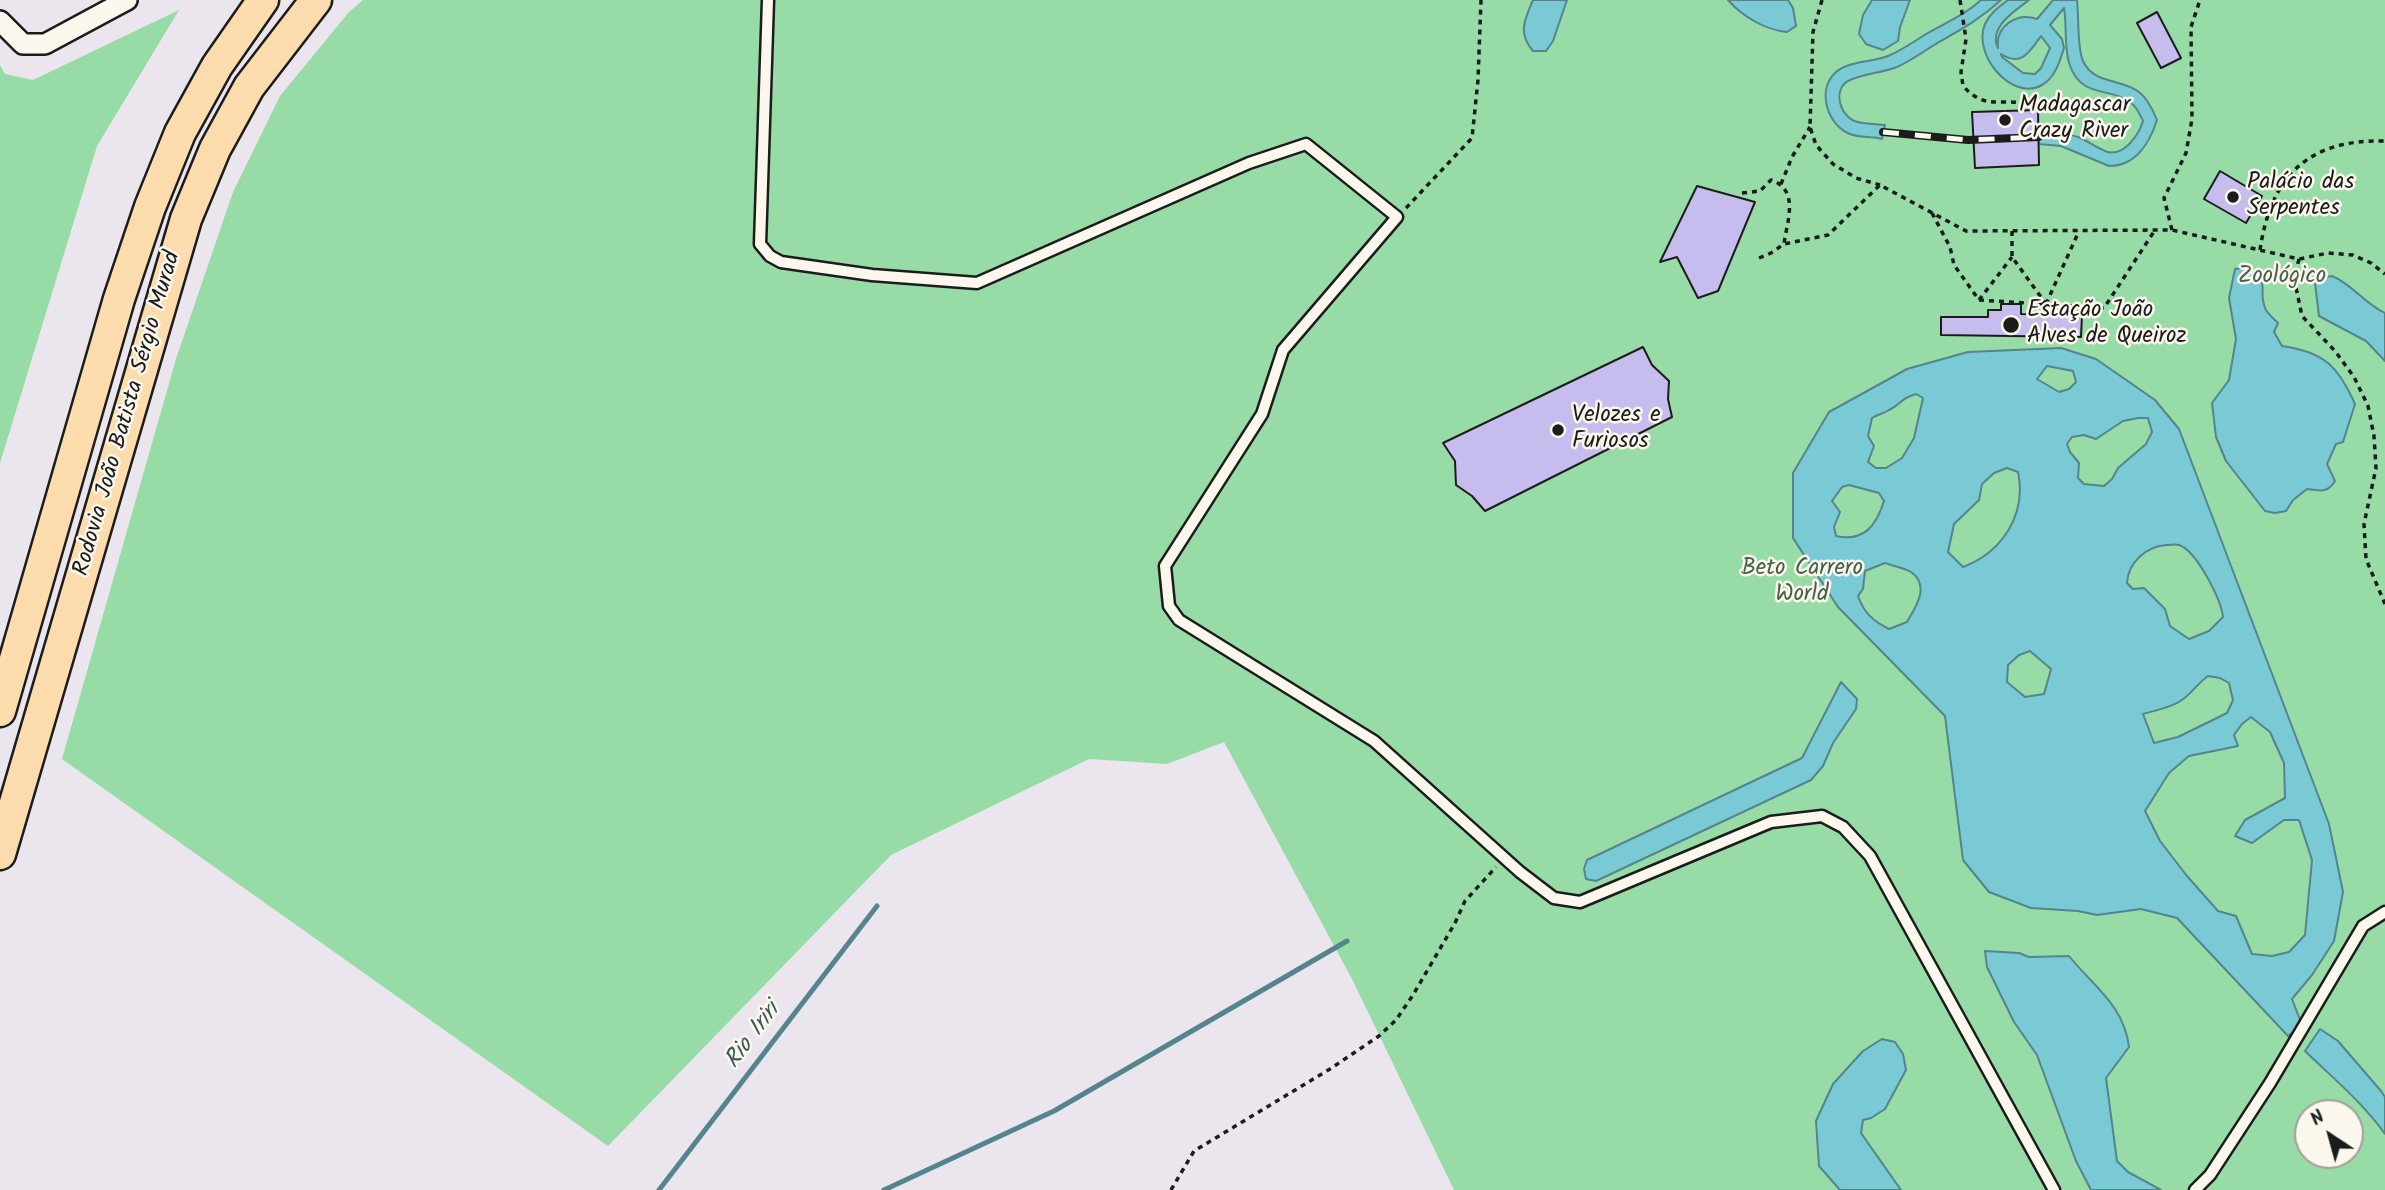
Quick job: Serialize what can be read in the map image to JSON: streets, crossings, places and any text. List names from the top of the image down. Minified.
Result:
{"streets":{"main road":["Rodovia João Batista Sérgio Murad"]},"water":["Rio Iriri"],"parks":["Zoológico","Beto Carrero World"],"places":["Madagascar Crazy River","Palácio das Serpentes","Estação João Alves de Queiroz","Velozes e Furiosos"],"north":"top left"}
